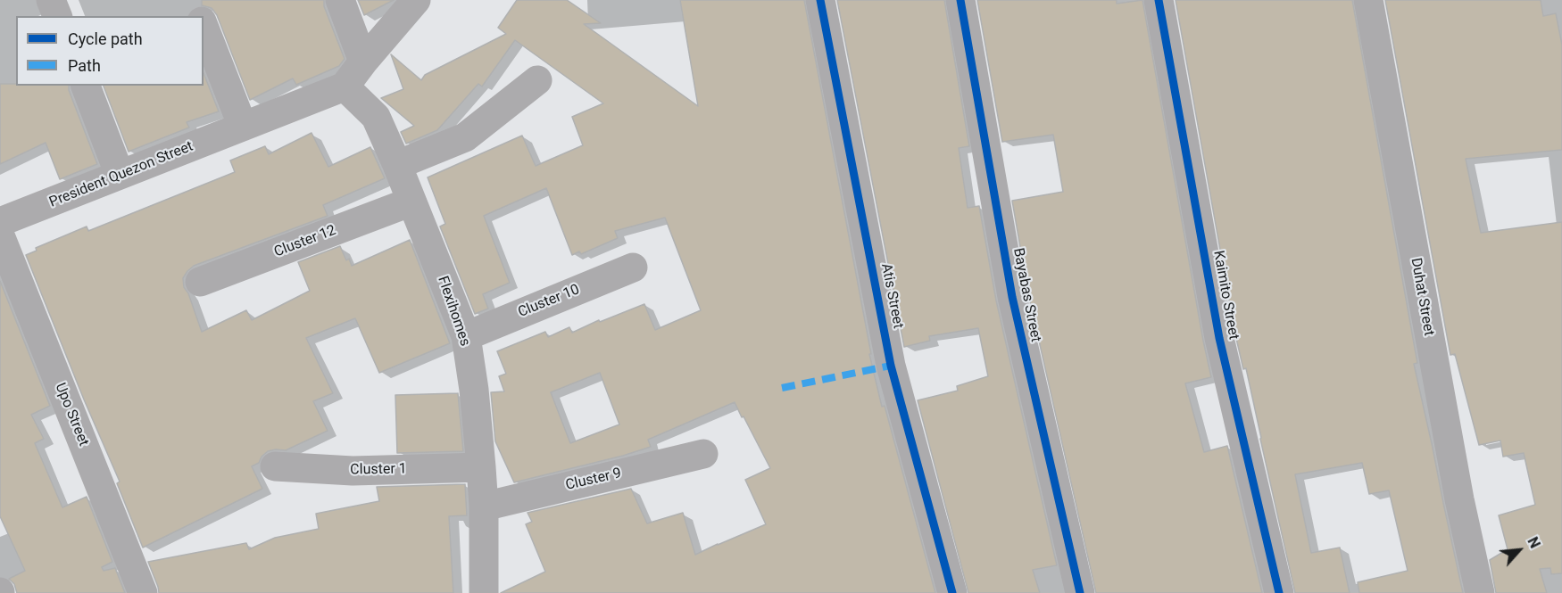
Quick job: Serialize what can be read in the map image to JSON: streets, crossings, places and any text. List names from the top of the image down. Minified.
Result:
{"streets":{"street":["President Quezon Street","Cluster 12","Bayabas Street","Kaimito Street","Atis Street","Duhat Street","Cluster 10","Flexihomes","Upo Street","Cluster 1","Cluster 9"]},"crossings":[["President Quezon Street","Flexihomes"],["Cluster 12","Flexihomes"],["Cluster 10","Flexihomes"],["Flexihomes","Cluster 1"],["Flexihomes","Cluster 9"]],"legend":["Cycle path","Path"],"north":"top right"}
